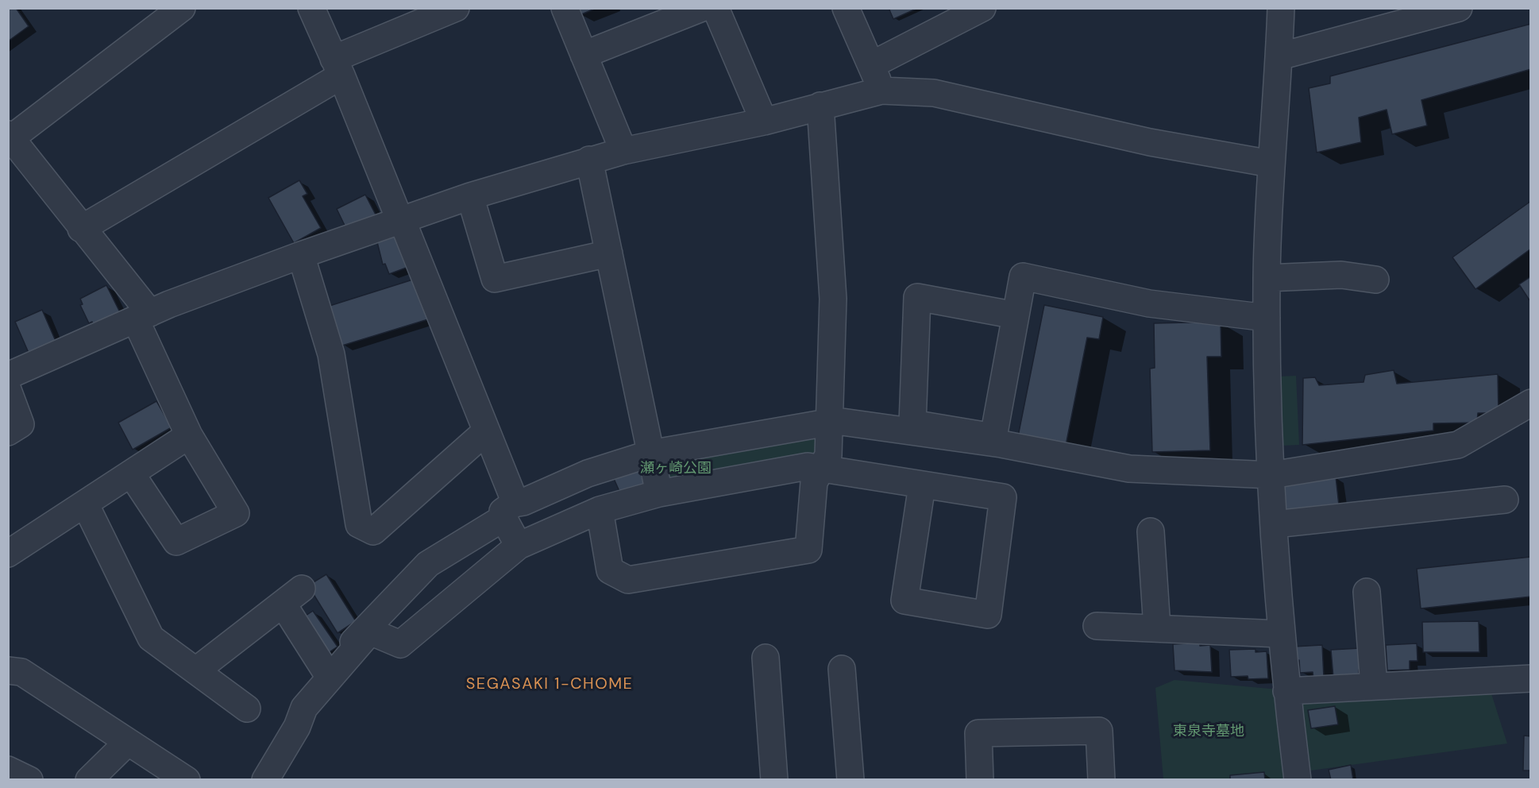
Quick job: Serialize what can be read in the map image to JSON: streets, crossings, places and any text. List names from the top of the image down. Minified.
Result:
{"districts":["SEGASAKI 1-CHOME"],"parks":["瀬ヶ崎公園","東泉寺墓地"]}
